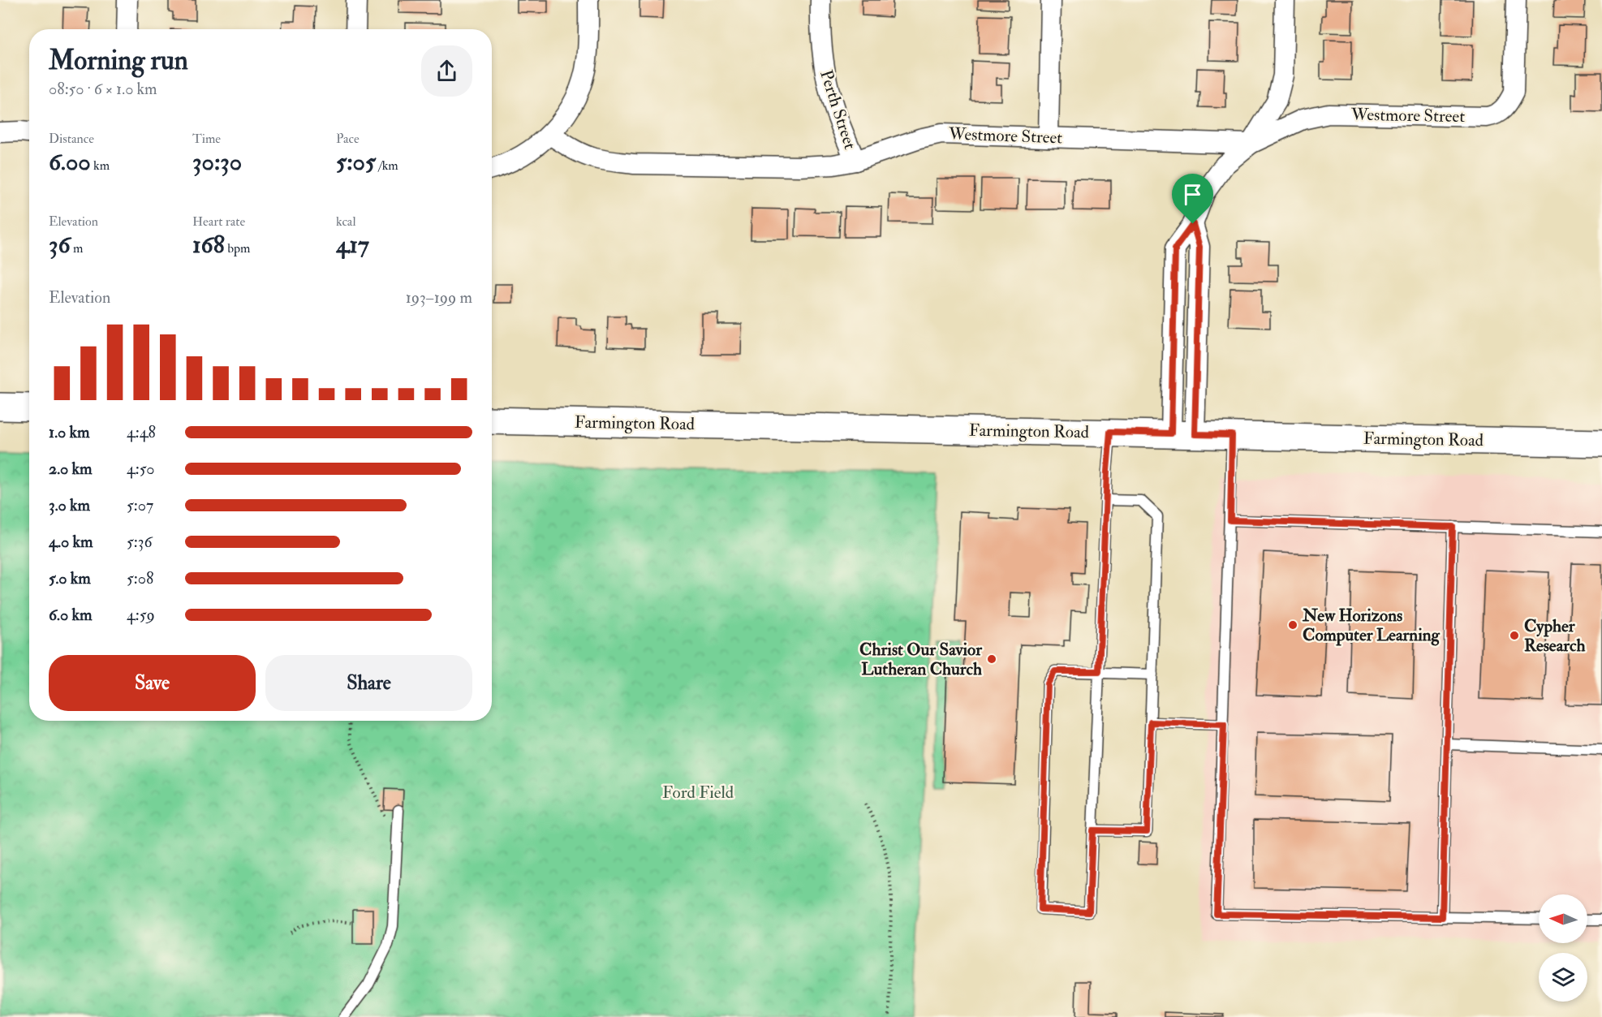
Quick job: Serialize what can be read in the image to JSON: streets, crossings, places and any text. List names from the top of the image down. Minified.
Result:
{"streets":{"main road":["Farmington Road"],"street":["Perth Street","Westmore Street"]},"crossings":[["Perth Street","Westmore Street"]],"parks":["Ford Field"],"places":["New Horizons Computer Learning","Cypher Research","Christ Our Savior Lutheran Church"],"north":"left","page":{"heading":["Morning run","08:50 · 6 × 1.0 km"],"stats":[["Distance","6.00 km"],["Time","30:30"],["Pace","5:05 /km"],["Elevation","36 m"],["Heart rate","168 bpm"],["kcal","417"]],"chart":["Elevation","193–199 m"],"list":[{"name":"1.0 km","note":"4:48"},{"name":"2.0 km","note":"4:50"},{"name":"3.0 km","note":"5:07"},{"name":"4.0 km","note":"5:36"},{"name":"5.0 km","note":"5:08"},{"name":"6.0 km","note":"4:59"}],"buttons":["Save","Share"]}}
